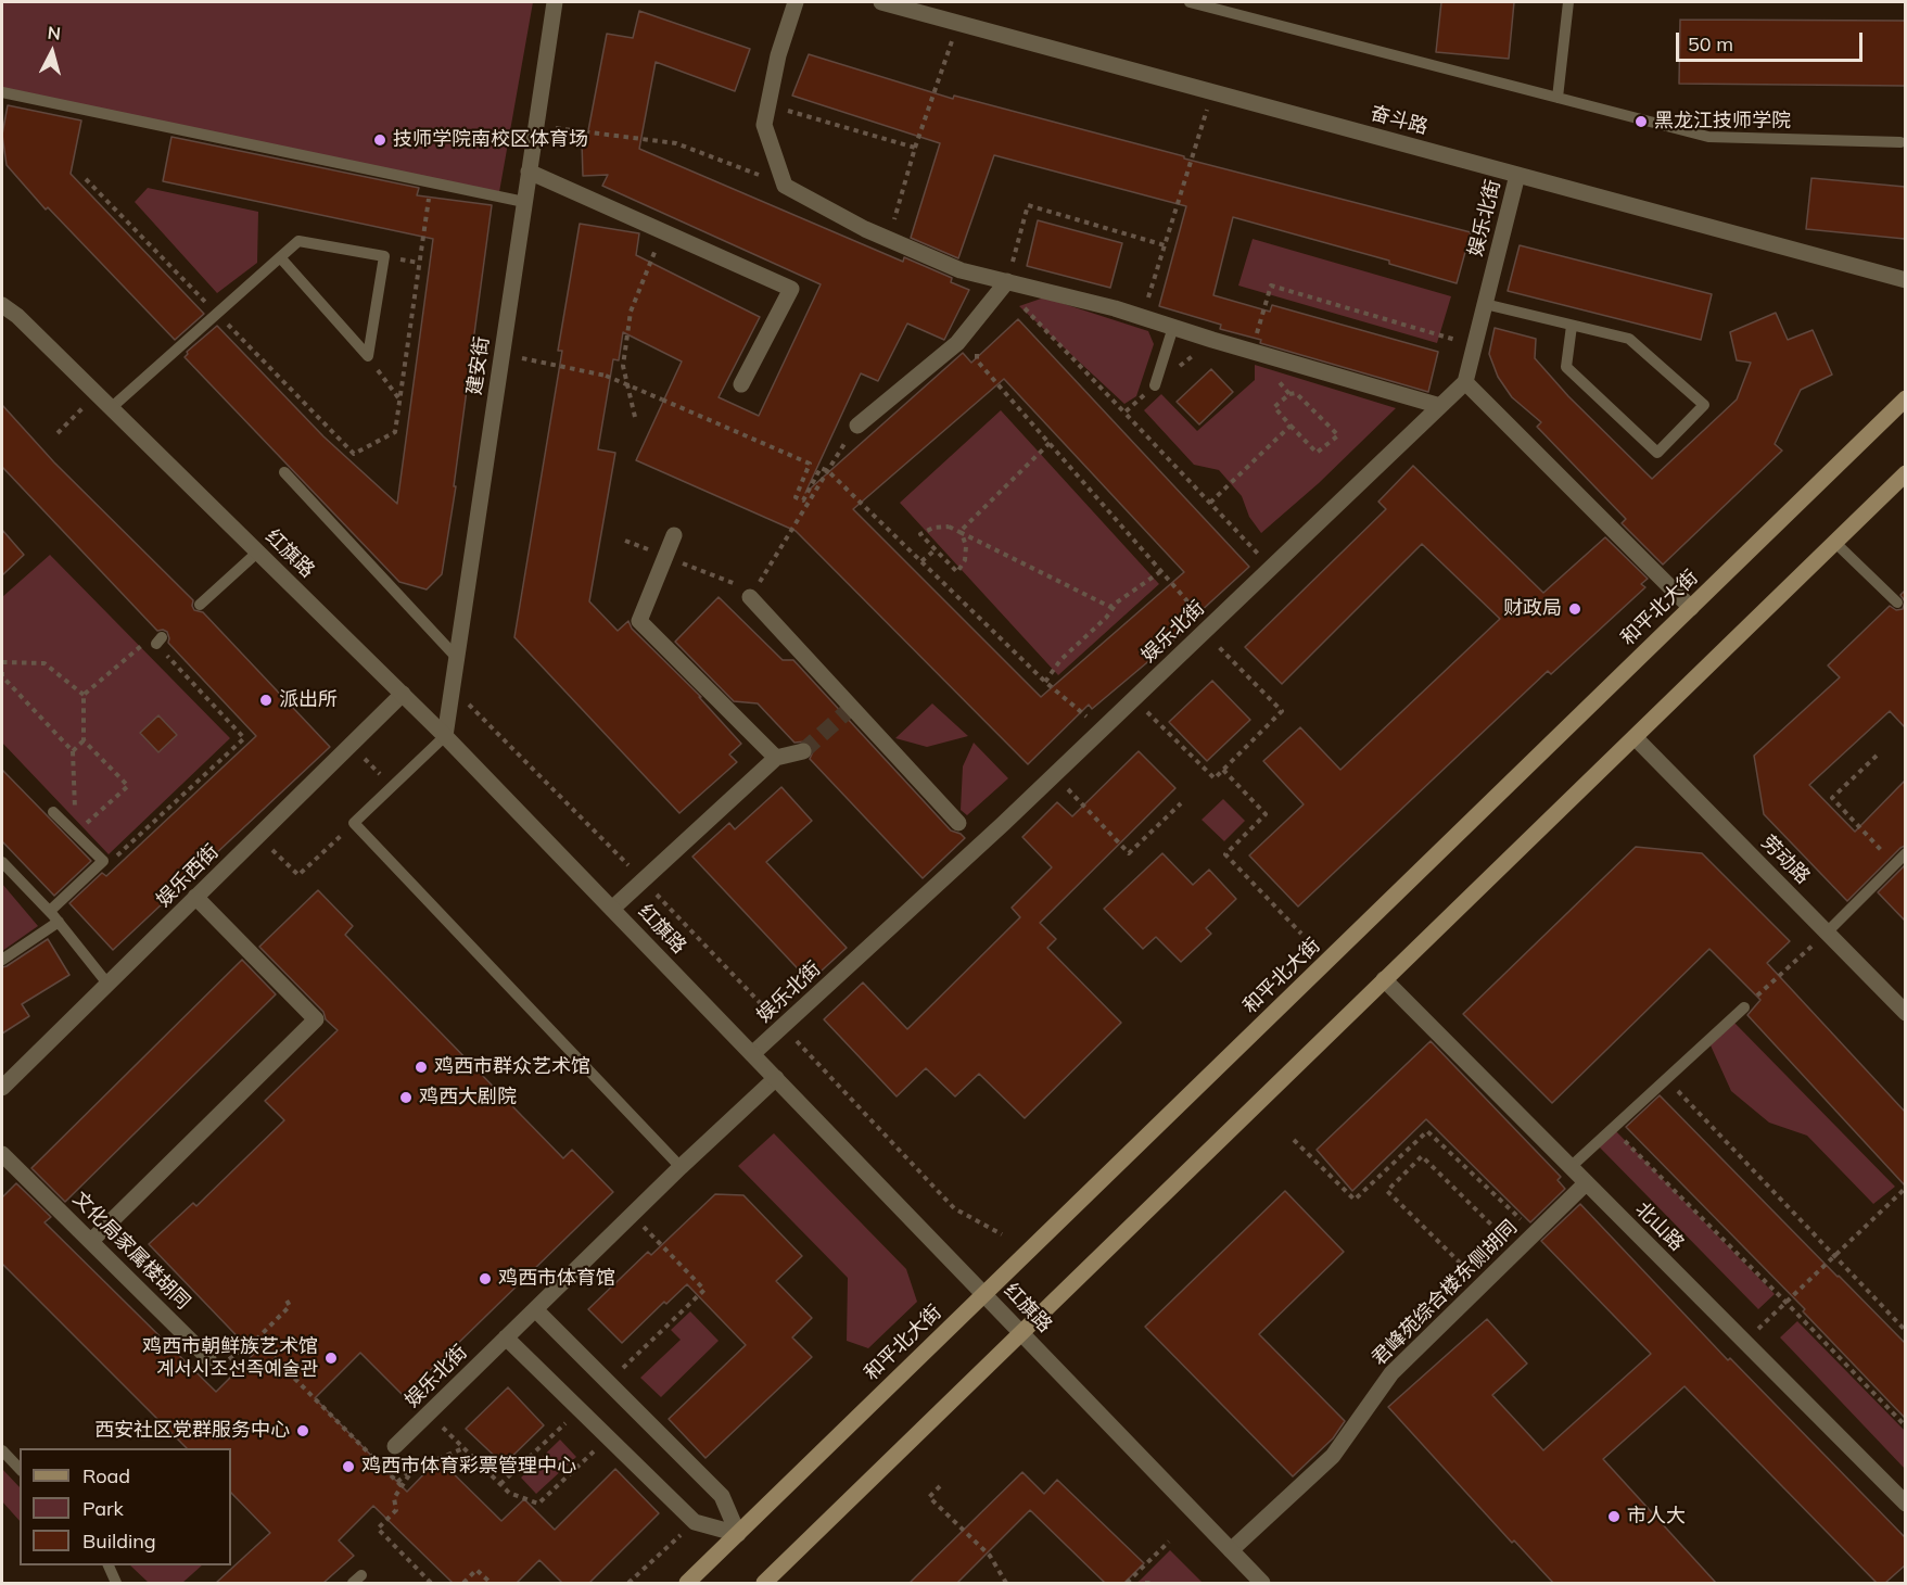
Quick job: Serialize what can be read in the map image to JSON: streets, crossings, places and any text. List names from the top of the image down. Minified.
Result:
{"streets":{"main road":["和平北大街"],"street":["奋斗路","娱乐北街","建安街","红旗路","劳动路","娱乐西街","北山路","文化局家属楼胡同","君峰苑综合楼东侧胡同"]},"crossings":[["奋斗路","娱乐北街"],["娱乐北街","红旗路"],["建安街","红旗路"],["红旗路","和平北大街"],["红旗路","娱乐西街"],["红旗路","君峰苑综合楼东侧胡同"],["北山路","君峰苑综合楼东侧胡同"]],"places":["黑龙江技师学院","技师学院南校区体育场","财政局","派出所","鸡西市群众艺术馆","鸡西大剧院","鸡西市体育馆","鸡西市朝鲜族艺术馆 계서시조선족예술관","西安社区党群服务中心","鸡西市体育彩票管理中心","市人大"],"legend":["Road","Park","Building"],"scale_bar":"50 m","north":"top"}
